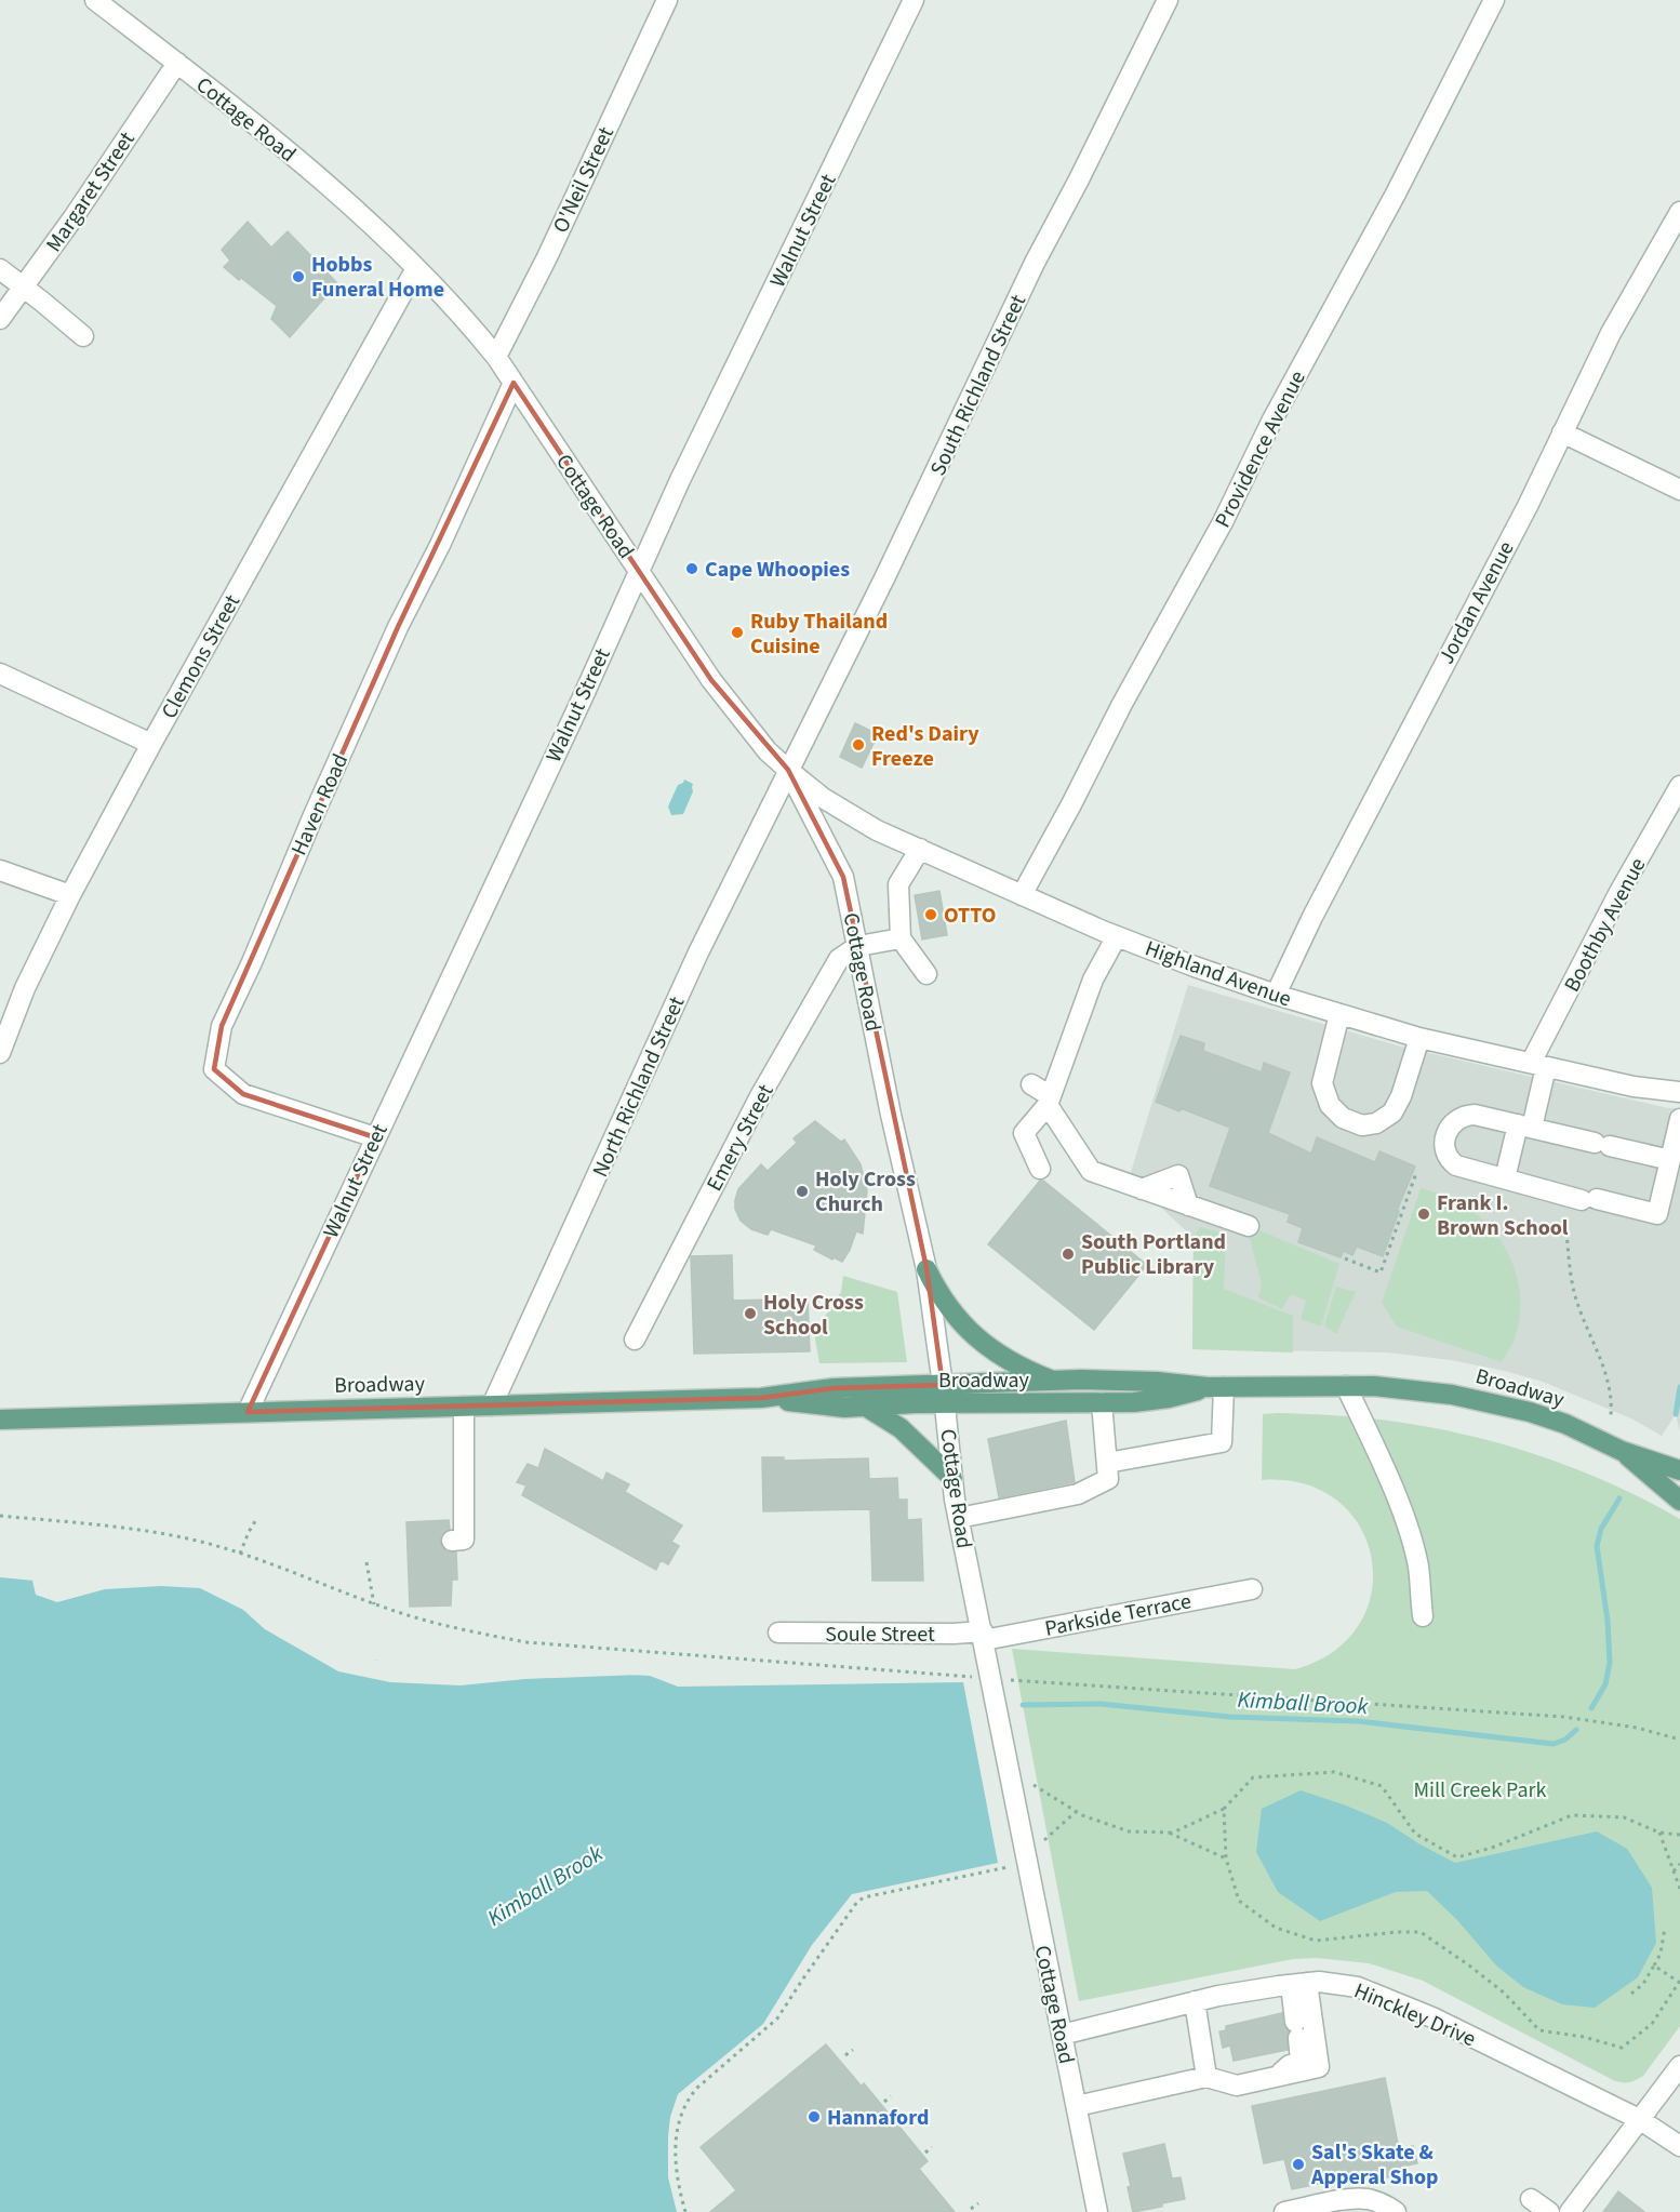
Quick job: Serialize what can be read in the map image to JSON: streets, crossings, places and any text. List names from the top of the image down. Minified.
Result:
{"streets":{"main road":["Broadway"],"street":["Cottage Road","O'Neil Street","Margaret Street","Walnut Street","South Richland Street","Providence Avenue","Jordan Avenue","Clemons Street","Haven Road","Boothby Avenue","Highland Avenue","North Richland Street","Emery Street","Parkside Terrace","Soule Street","Hinckley Drive"]},"crossings":[["Cottage Road","O'Neil Street"],["Cottage Road","Margaret Street"],["Cottage Road","Walnut Street"],["Cottage Road","South Richland Street"],["Cottage Road","Clemons Street"],["Cottage Road","Haven Road"],["Cottage Road","Highland Avenue"],["Cottage Road","North Richland Street"],["Cottage Road","Emery Street"],["Cottage Road","Broadway"],["Cottage Road","Parkside Terrace"],["Cottage Road","Soule Street"],["Cottage Road","Hinckley Drive"],["Walnut Street","Haven Road"],["Walnut Street","Broadway"],["South Richland Street","Highland Avenue"],["South Richland Street","North Richland Street"],["Providence Avenue","Highland Avenue"],["Jordan Avenue","Highland Avenue"],["Boothby Avenue","Highland Avenue"],["Highland Avenue","North Richland Street"],["North Richland Street","Broadway"],["Parkside Terrace","Soule Street"]],"water":["Kimball Brook"],"parks":["Mill Creek Park"],"places":["Hobbs Funeral Home","Cape Whoopies","Ruby Thailand Cuisine","Red's Dairy Freeze","OTTO","Holy Cross Church","Frank I. Brown School","South Portland Public Library","Holy Cross School","Hannaford","Sal's Skate & Apperal Shop"]}
